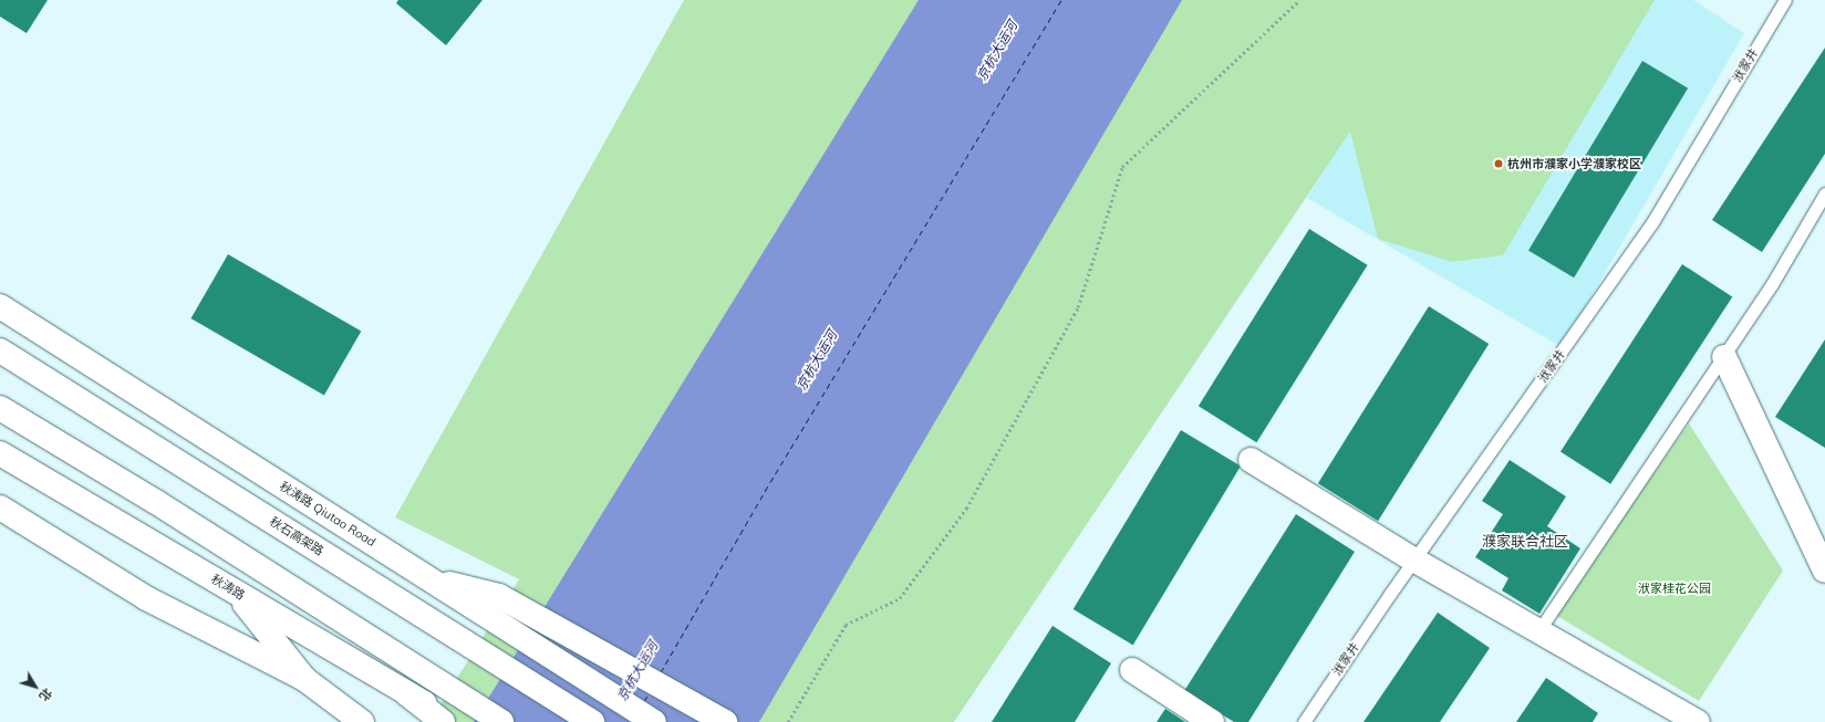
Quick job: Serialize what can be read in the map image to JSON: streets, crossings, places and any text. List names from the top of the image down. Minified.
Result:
{"streets":{"main road":["秋涛路 Qiutao Road","秋石高架路","秋涛路"],"lane":["洑家井"]},"districts":["濮家联合社区"],"water":["京杭大运河"],"parks":["洑家桂花公园"],"places":["杭州市濮家小学濮家校区"],"north":"bottom right"}
